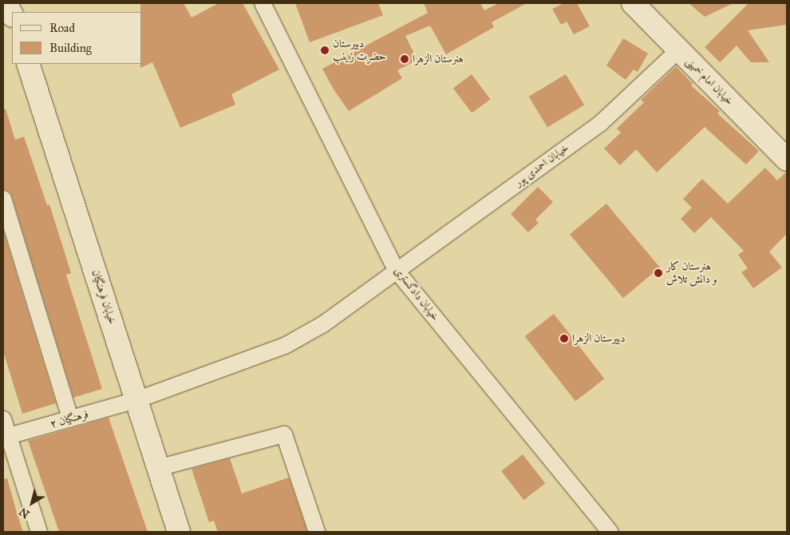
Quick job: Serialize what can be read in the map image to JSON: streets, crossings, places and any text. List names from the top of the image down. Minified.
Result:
{"streets":{"street":["خیابان امام خمینی","خیابان احمدی پور","خیابان دادگستری","خیابان فرهنگیان","فرهنگیان ۲"]},"crossings":[["خیابان امام خمینی","خیابان احمدی پور"],["خیابان احمدی پور","خیابان دادگستری"],["خیابان احمدی پور","خیابان فرهنگیان"],["خیابان احمدی پور","فرهنگیان ۲"],["خیابان فرهنگیان","فرهنگیان ۲"]],"places":["دبیرستان حضرت زینب","هنرستان الزهرا","هنرستان کار و دانش تلاش","دبیرستان الزهرا"],"legend":["Road","Building"],"north":"bottom left"}
